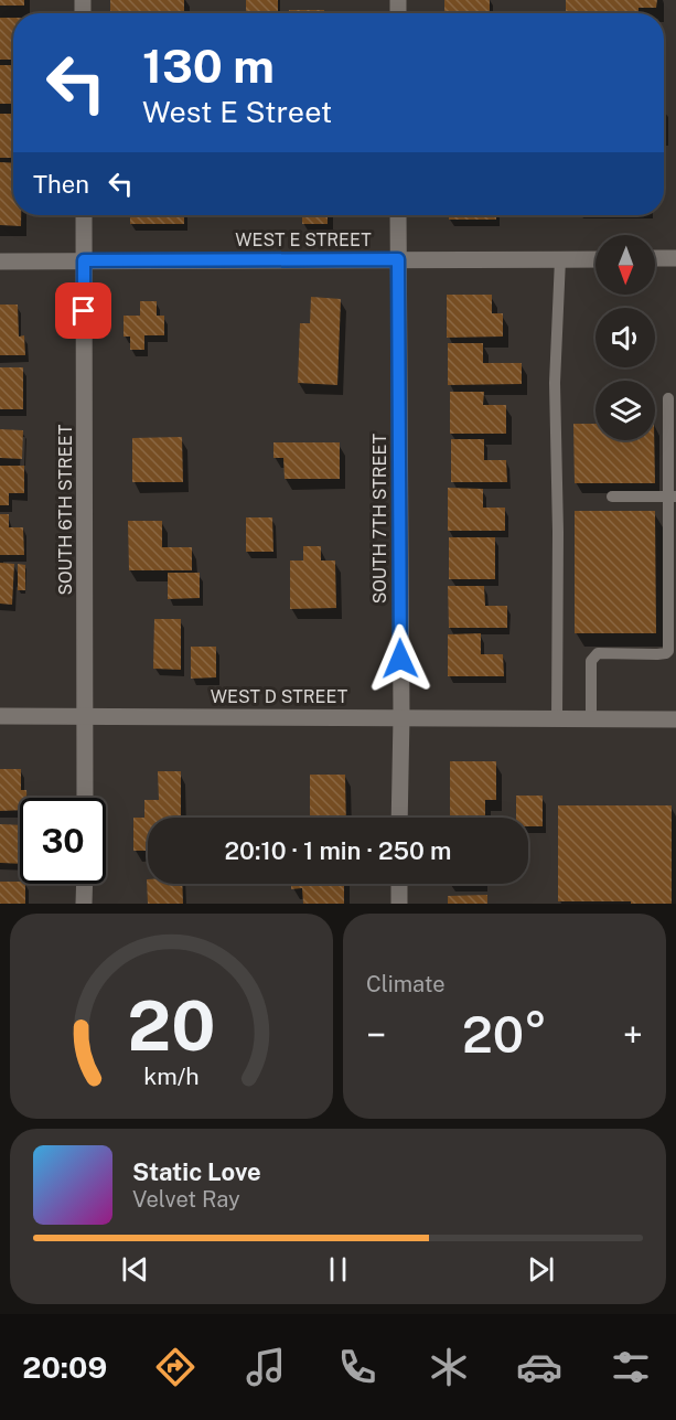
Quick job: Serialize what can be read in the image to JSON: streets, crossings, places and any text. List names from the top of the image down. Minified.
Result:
{"streets":{"street":["WEST E STREET","SOUTH 6TH STREET","SOUTH 7TH STREET","WEST D STREET"]},"crossings":[["WEST E STREET","SOUTH 6TH STREET"],["WEST E STREET","SOUTH 7TH STREET"],["SOUTH 6TH STREET","WEST D STREET"],["SOUTH 7TH STREET","WEST D STREET"]],"north":"bottom","page":{"turn":["130 m","West E Street"],"then":"Then","limit":"30","trip":"20:10 · 1 min · 250 m","tile":"Climate","heat":["−","20°","+"],"song":["Static Love","Velvet Ray"],"tabs":"20:09","gauge":["20","km/h"]}}
